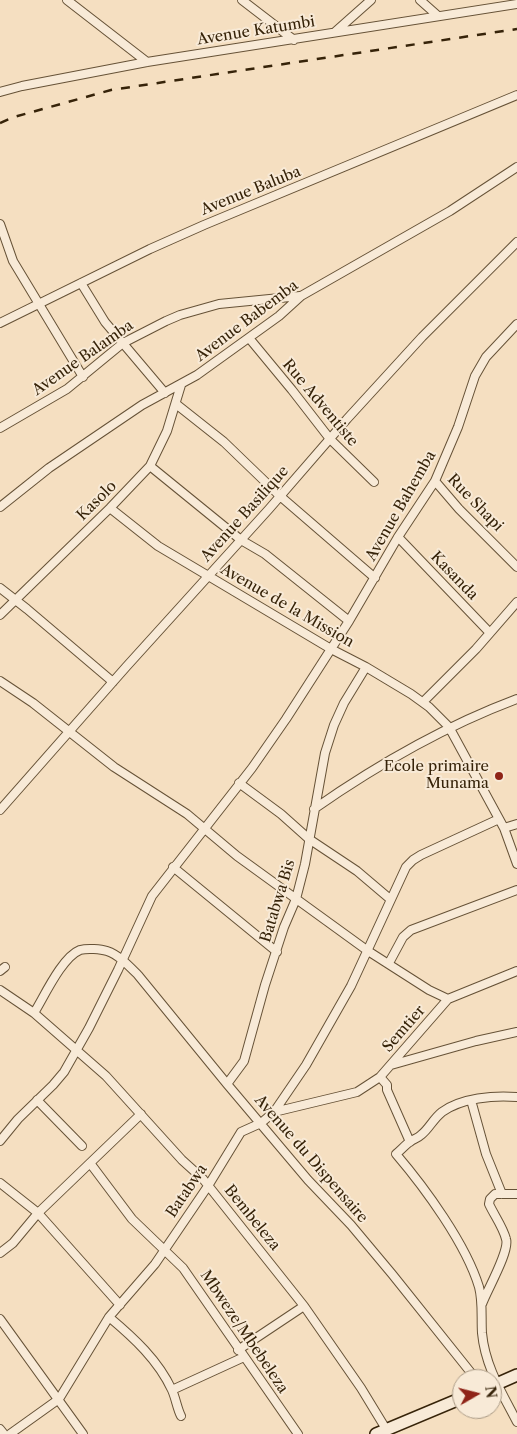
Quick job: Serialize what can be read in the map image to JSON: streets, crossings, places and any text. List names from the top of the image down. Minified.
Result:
{"streets":{"street":["Avenue Katumbi","Avenue Baluba","Avenue Babemba","Avenue Balamba","Rue Adventiste","Kasolo","Rue Shapi","Avenue Bahemba","Avenue Basilique","Kasanda","Avenue de la Mission","Batabwa Bis","Semtier","Avenue du Dispensaire","Batabwa","Bembeleza","Mbweze/Mbebeleza"]},"crossings":[["Avenue Babemba","Avenue Balamba"],["Avenue Babemba","Rue Adventiste"],["Avenue Babemba","Kasolo"],["Rue Adventiste","Avenue Basilique"],["Kasolo","Avenue de la Mission"],["Rue Shapi","Avenue Bahemba"],["Avenue Bahemba","Kasanda"],["Avenue Bahemba","Avenue de la Mission"],["Avenue Bahemba","Avenue du Dispensaire"],["Avenue Bahemba","Bembeleza"],["Avenue Basilique","Avenue de la Mission"],["Avenue de la Mission","Batabwa Bis"],["Avenue de la Mission","Batabwa"],["Batabwa Bis","Avenue du Dispensaire"],["Semtier","Batabwa"],["Avenue du Dispensaire","Batabwa"],["Batabwa","Bembeleza"],["Batabwa","Mbweze/Mbebeleza"]],"places":["Ecole primaire Munama"],"north":"right"}
